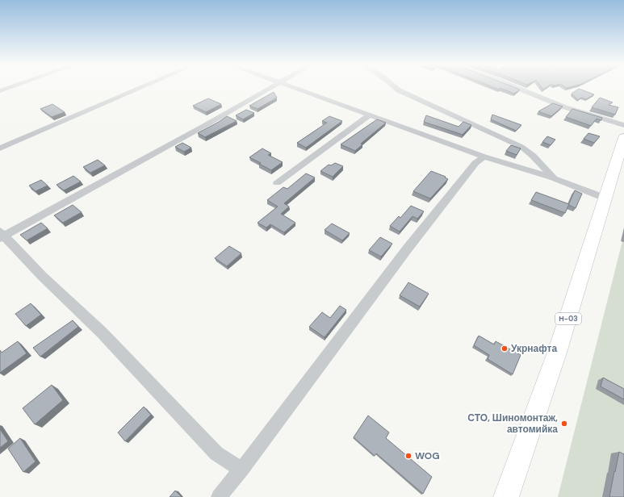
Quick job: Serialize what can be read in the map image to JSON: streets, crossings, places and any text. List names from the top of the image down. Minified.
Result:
{"streets":{"main road":["Н-03"]},"places":["Укрнафта","СТО, Шиномонтаж, автомийка","WOG"]}
